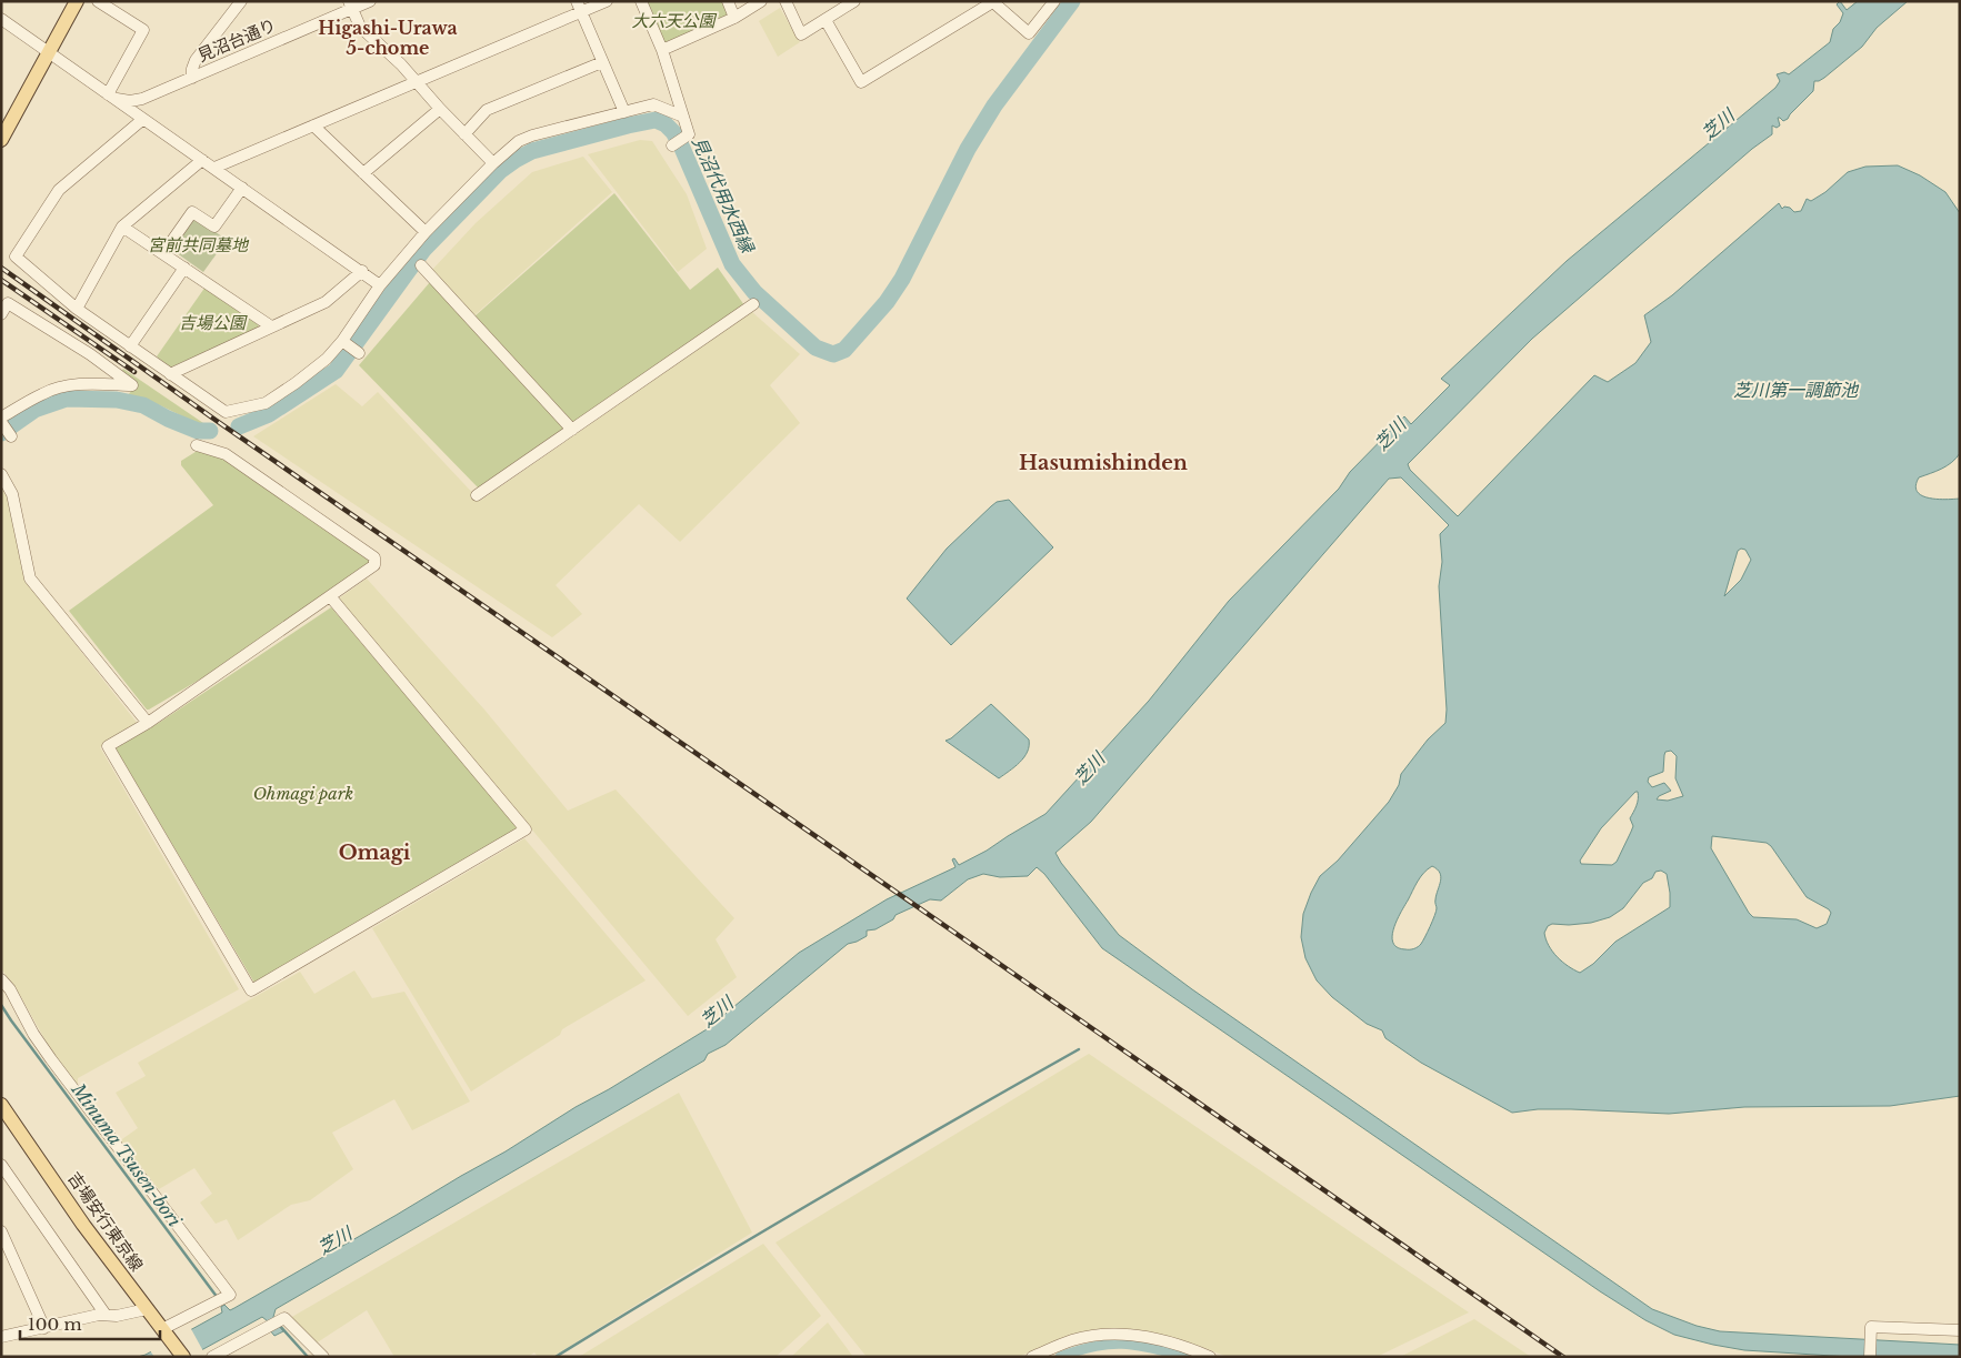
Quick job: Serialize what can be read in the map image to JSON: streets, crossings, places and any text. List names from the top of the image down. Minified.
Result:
{"streets":{"main road":["吉場安行東京線"],"street":["見沼台通り"]},"districts":["Higashi-Urawa 5-chome","Hasumishinden","Omagi"],"water":["芝川","見沼代用水西縁","芝川第一調節池","Minuma Tsusen-bori"],"parks":["大六天公園","宮前共同墓地","吉場公園","Ohmagi park"],"scale_bar":"100 m"}
